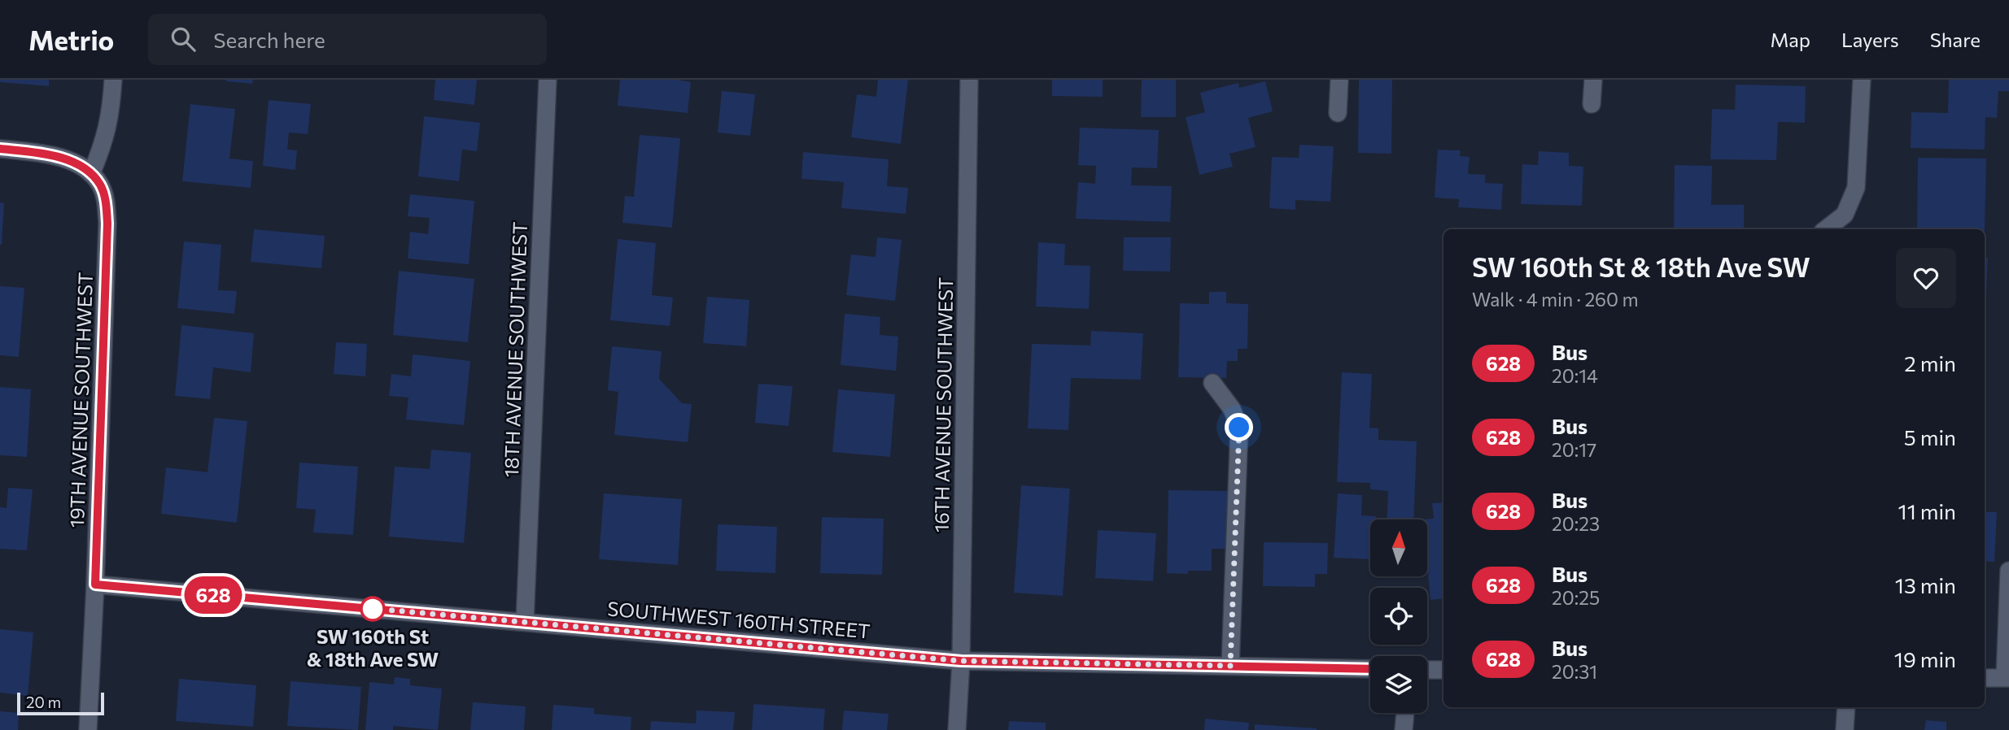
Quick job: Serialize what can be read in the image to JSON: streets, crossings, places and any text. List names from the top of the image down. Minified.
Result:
{"streets":{"street":["18TH AVENUE SOUTHWEST","19TH AVENUE SOUTHWEST","16TH AVENUE SOUTHWEST","SOUTHWEST 160TH STREET"]},"crossings":[["18TH AVENUE SOUTHWEST","SOUTHWEST 160TH STREET"],["19TH AVENUE SOUTHWEST","SOUTHWEST 160TH STREET"],["16TH AVENUE SOUTHWEST","SOUTHWEST 160TH STREET"]],"places":["SW 160th St & 18th Ave SW"],"lines":["bus line 628"],"scale_bar":"20 m","north":"top","page":{"header":"Metrio","search":"Search here","nav":["Map","Layers","Share"],"on_map":"628","heading":["SW 160th St & 18th Ave SW","Walk · 4 min · 260 m"],"list":[{"mark":"628","name":"Bus","note":"20:14","value":"2 min"},{"mark":"628","name":"Bus","note":"20:17","value":"5 min"},{"mark":"628","name":"Bus","note":"20:23","value":"11 min"},{"mark":"628","name":"Bus","note":"20:25","value":"13 min"},{"mark":"628","name":"Bus","note":"20:31","value":"19 min"}],"scale":"20 m"}}
